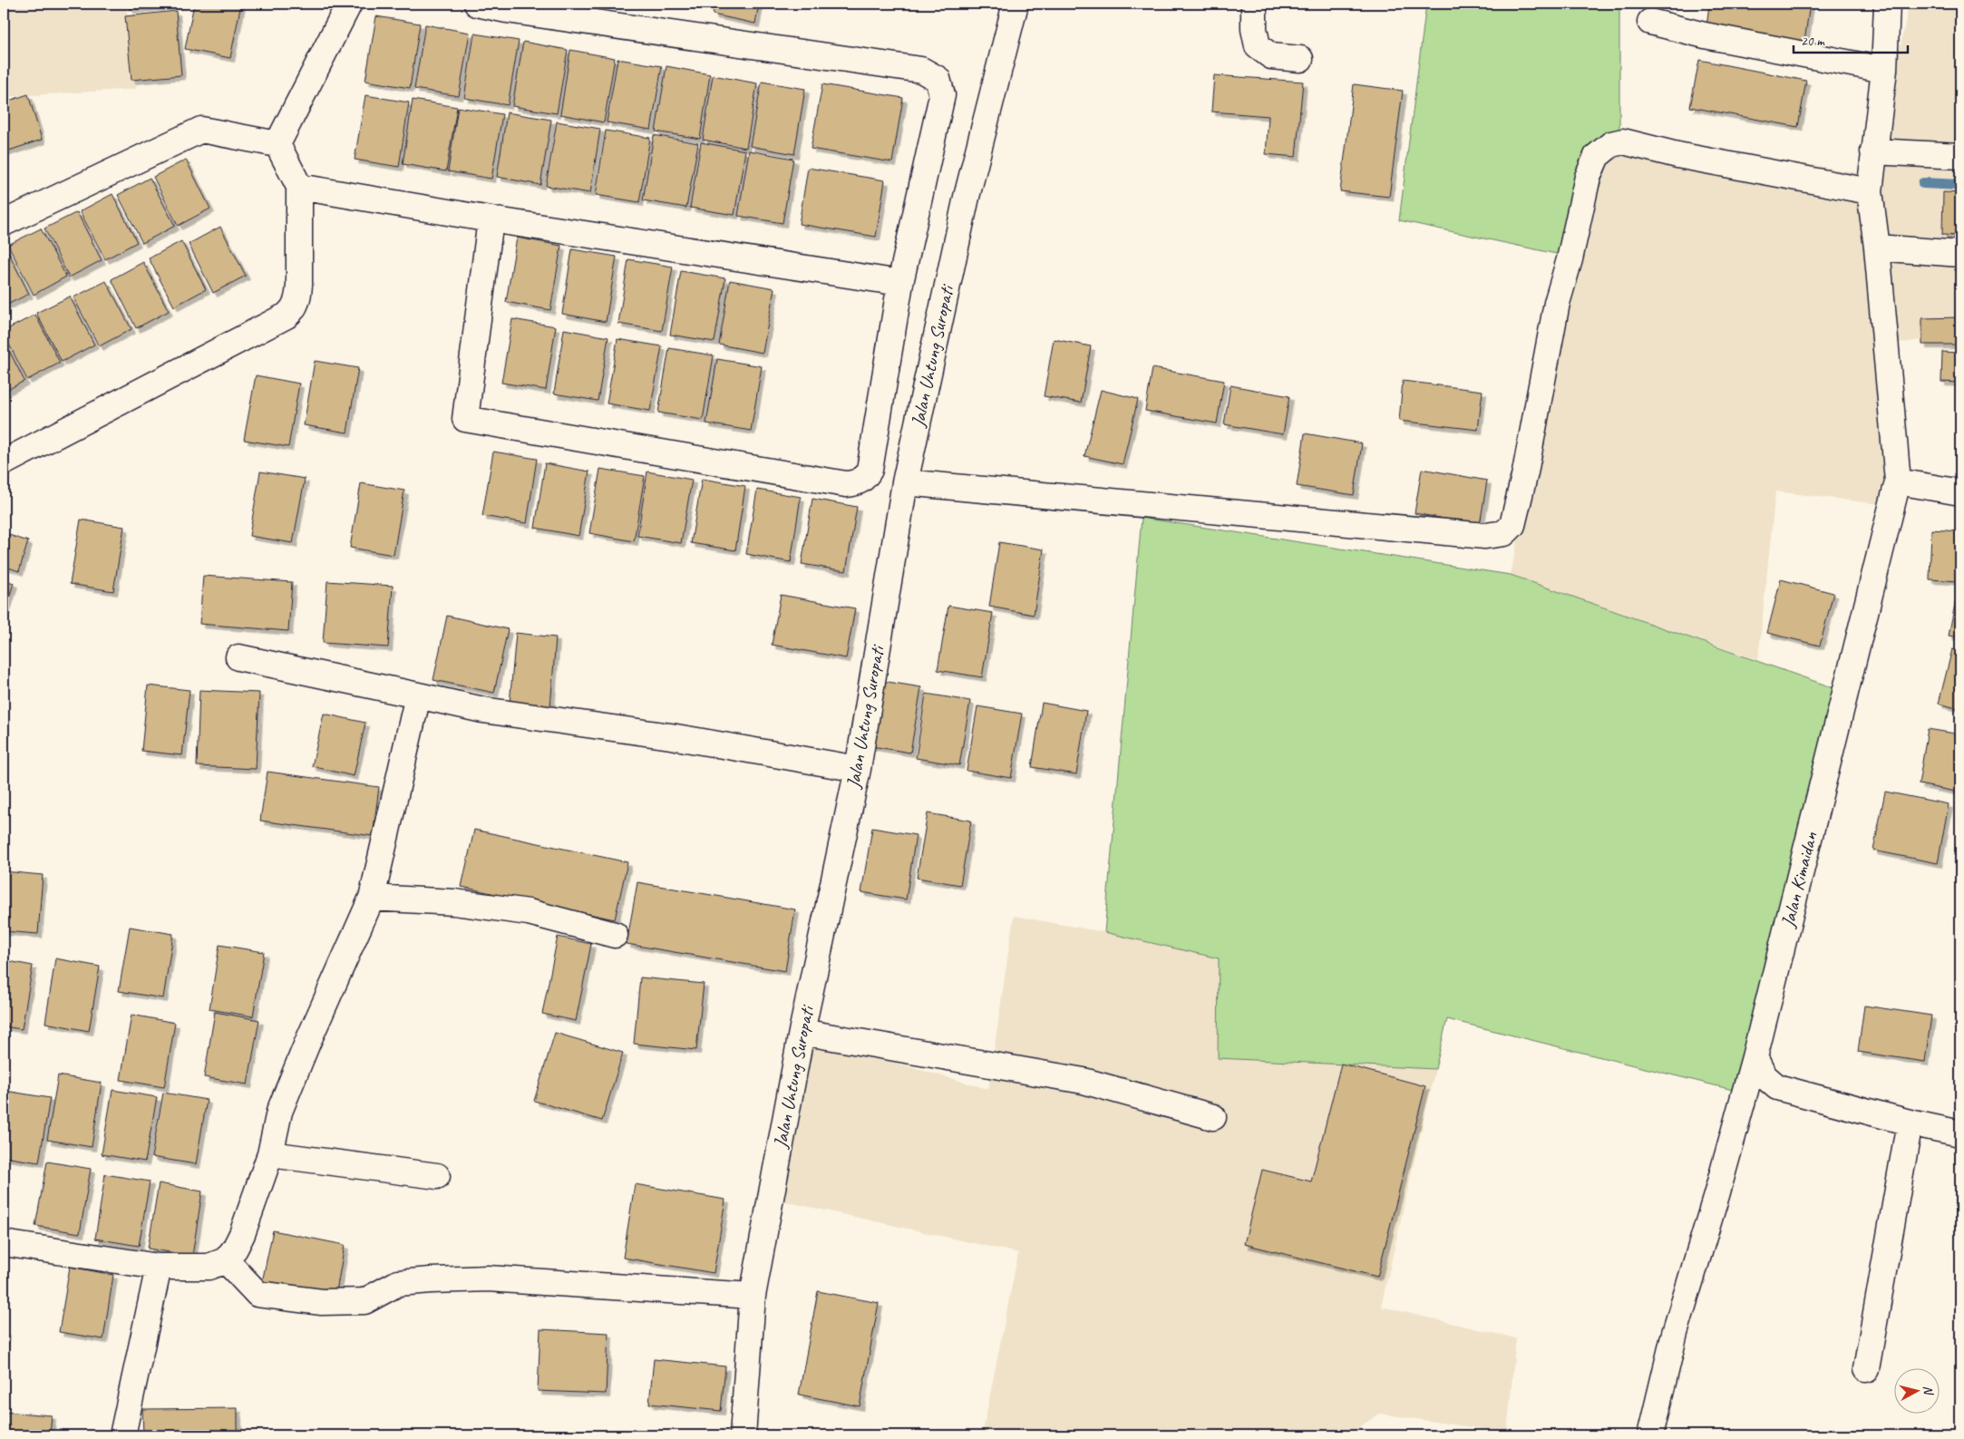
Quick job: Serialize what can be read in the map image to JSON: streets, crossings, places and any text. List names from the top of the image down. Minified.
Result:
{"streets":{"street":["Jalan Untung Suropati","Jalan Kimaidan"]},"scale_bar":"20 m","north":"right"}
